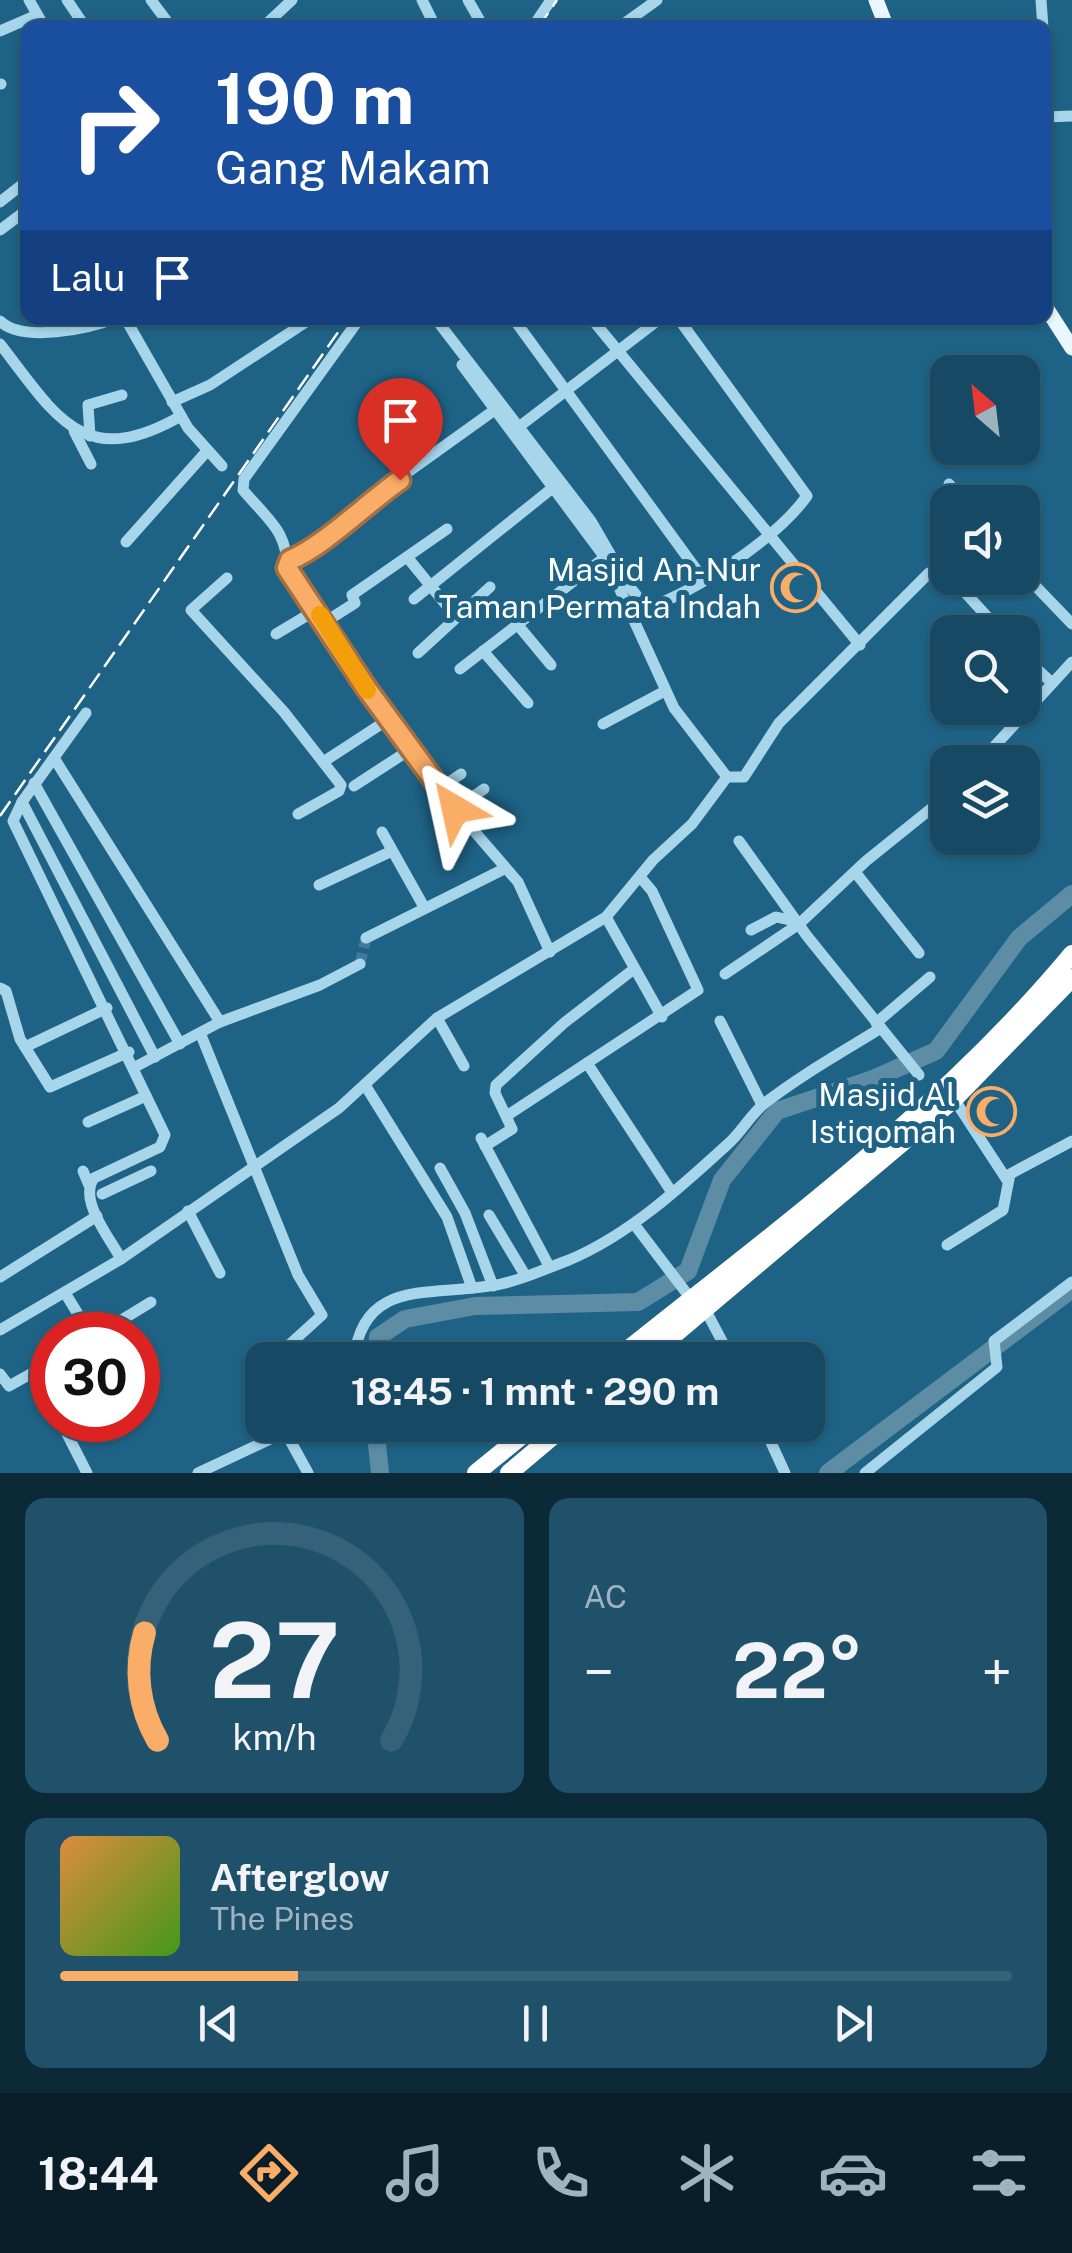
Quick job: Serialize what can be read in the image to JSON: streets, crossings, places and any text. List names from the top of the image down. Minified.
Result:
{"places":{"mosque":["Masjid An-Nur Taman Permata Indah","Masjid Al Istiqomah"]},"north":"top left","page":{"turn":["190 m","Gang Makam"],"then":"Lalu","limit":"30","trip":"18:45 · 1 mnt · 290 m","tile":"AC","heat":["−","22°","+"],"song":["Afterglow","The Pines"],"tabs":"18:44","gauge":["27","km/h"]}}
